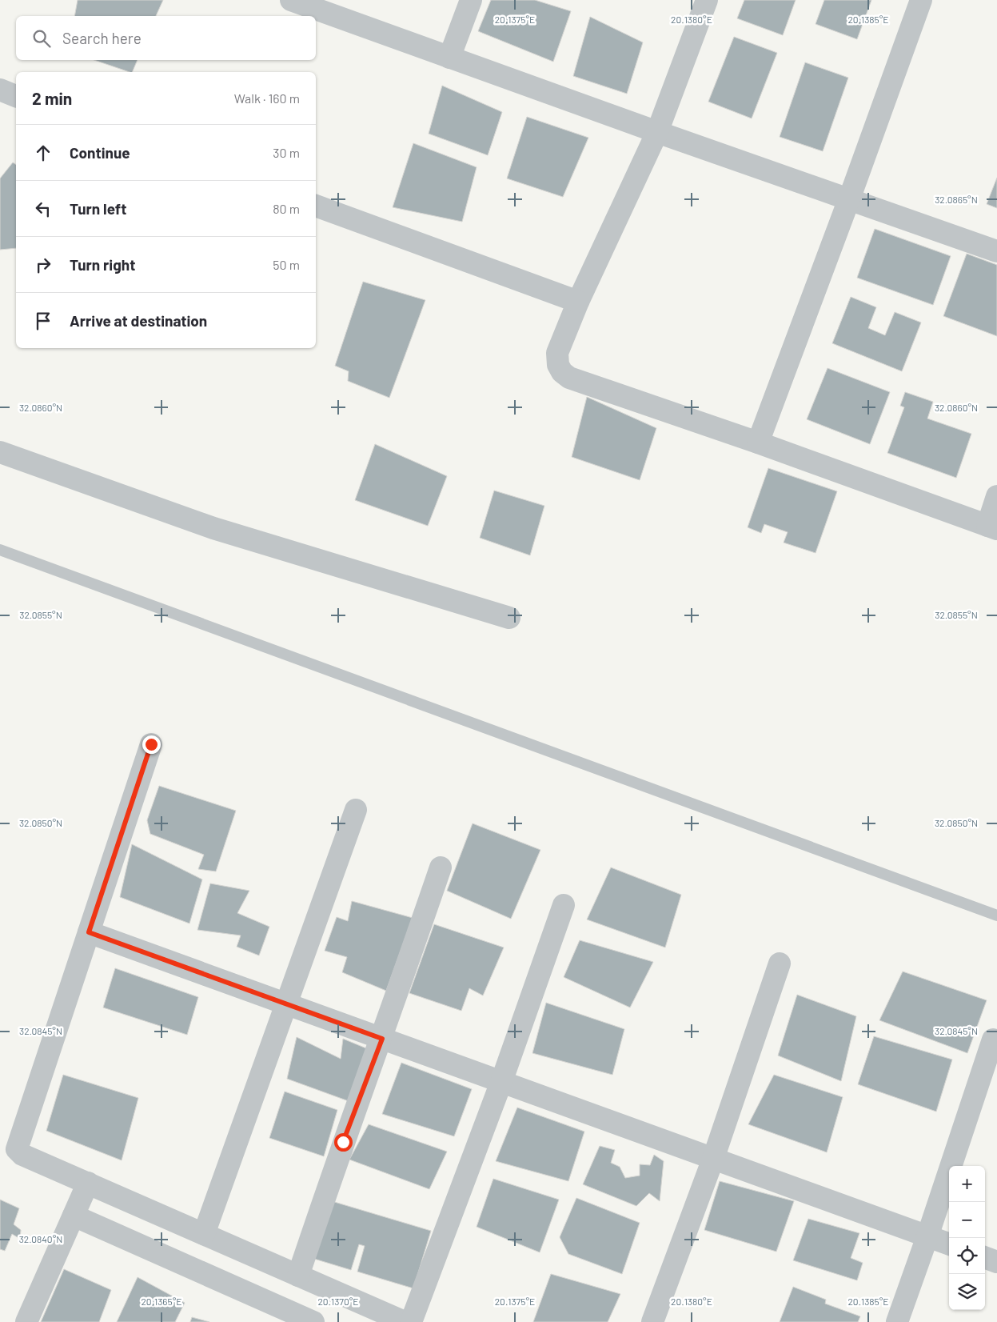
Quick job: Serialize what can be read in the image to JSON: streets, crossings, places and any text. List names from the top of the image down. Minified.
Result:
{"page":{"search":"Search here","heading":["2 min","Walk · 160 m"],"list":[["Continue","30 m"],["Turn left","80 m"],["Turn right","50 m"],"Arrive at destination"],"map_buttons":["+","−"]},"coordinates":["20.1375°E","20.1380°E","20.1385°E","32.0865°N","32.0860°N","32.0855°N","32.0850°N","32.0845°N","32.0840°N","20.1365°E","20.1370°E"]}
